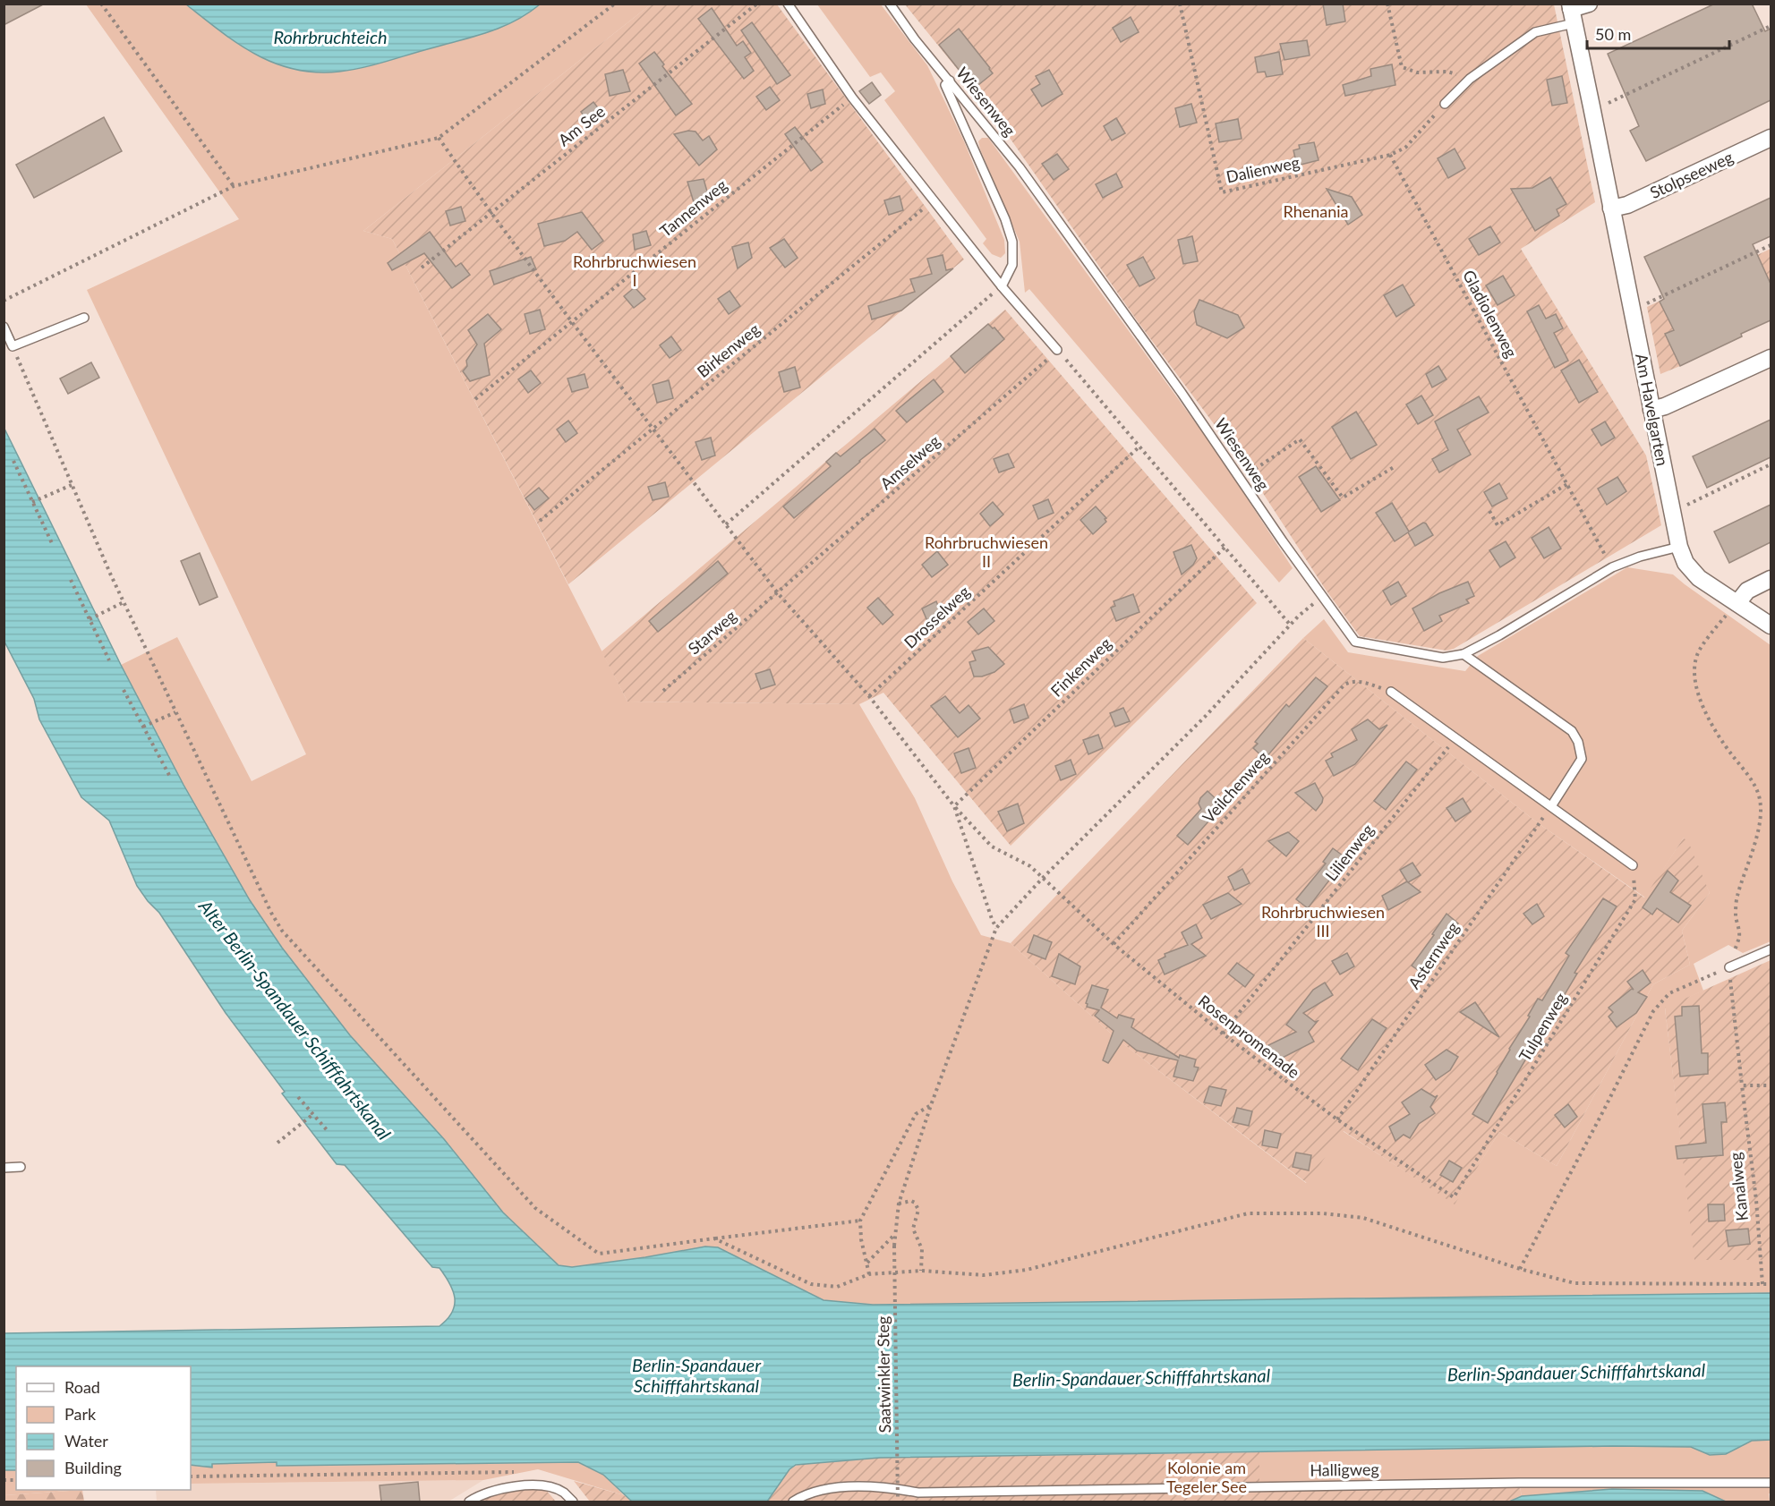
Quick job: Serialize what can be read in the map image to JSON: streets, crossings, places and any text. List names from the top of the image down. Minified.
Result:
{"streets":{"street":["Stolpseeweg","Am Havelgarten"],"lane":["Wiesenweg","Halligweg"],"path":["Am See","Dalienweg","Tannenweg","Gladiolenweg","Birkenweg","Amselweg","Drosselweg","Starweg","Finkenweg","Veilchenweg","Lilienweg","Asternweg","Tulpenweg","Rosenpromenade","Kanalweg","Saatwinkler Steg"]},"crossings":[["Wiesenweg","Gladiolenweg"],["Wiesenweg","Am Havelgarten"],["Dalienweg","Gladiolenweg"],["Stolpseeweg","Am Havelgarten"],["Amselweg","Starweg"],["Finkenweg","Rosenpromenade"],["Veilchenweg","Rosenpromenade"],["Lilienweg","Rosenpromenade"],["Asternweg","Rosenpromenade"],["Tulpenweg","Rosenpromenade"]],"water":["Rohrbruchteich","Alter Berlin-Spandauer Schifffahrtskanal","Berlin-Spandauer Schifffahrtskanal"],"parks":["Rhenania","Rohrbruchwiesen I","Rohrbruchwiesen II","Rohrbruchwiesen III","Kolonie am Tegeler See"],"legend":["Road","Park","Water","Building"],"scale_bar":"50 m"}
